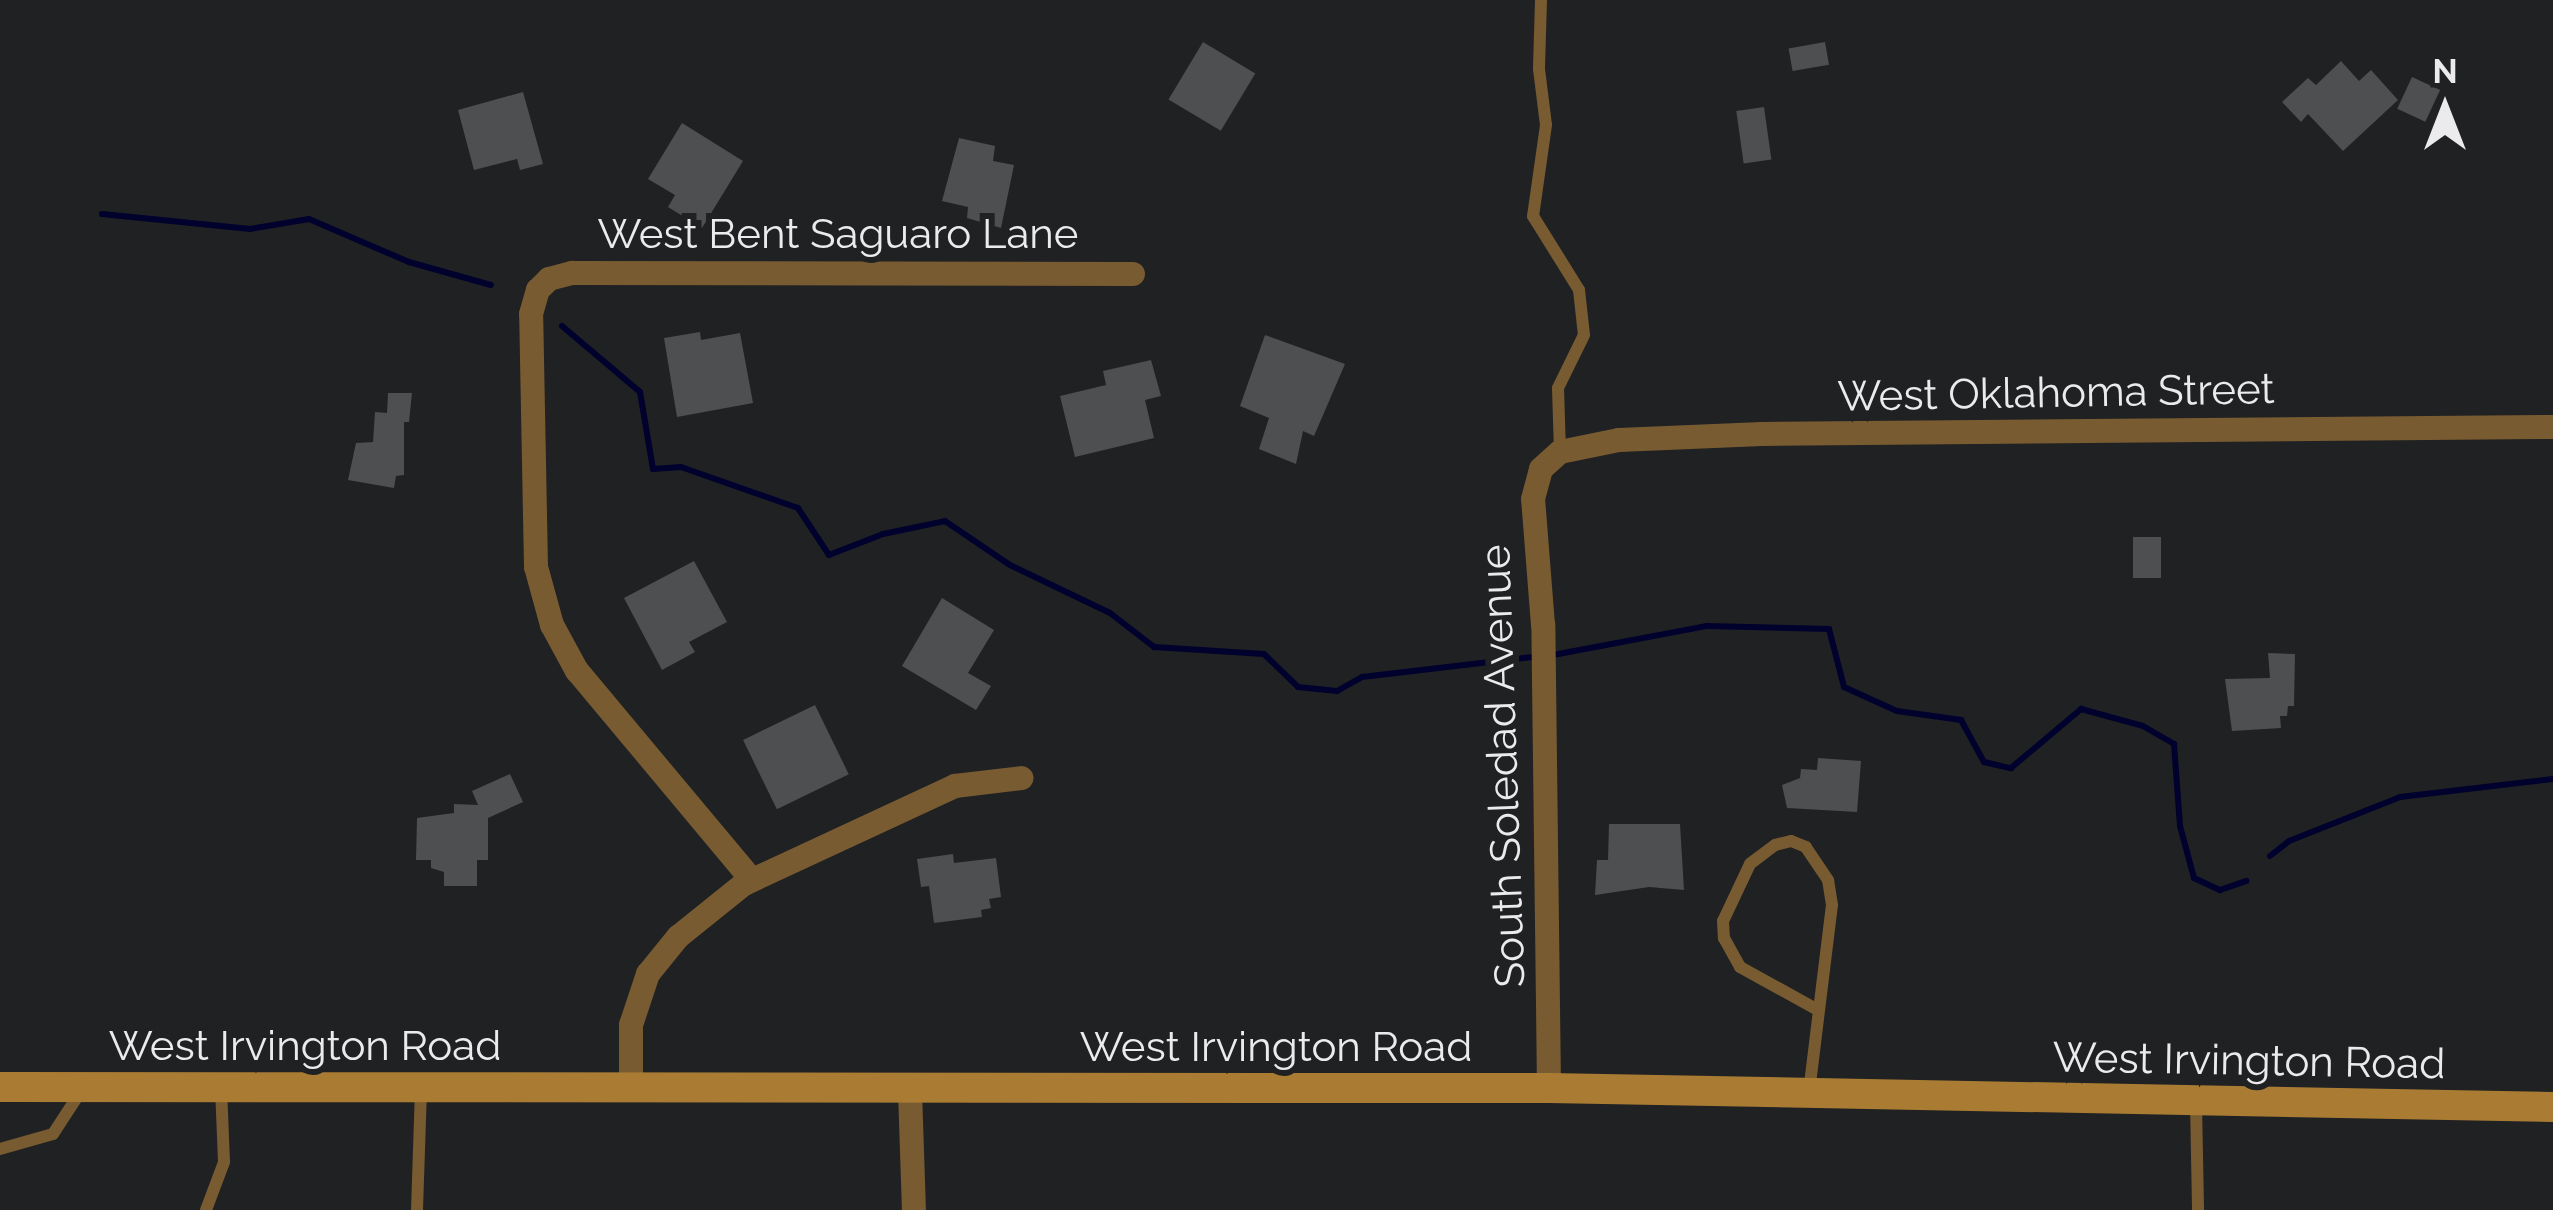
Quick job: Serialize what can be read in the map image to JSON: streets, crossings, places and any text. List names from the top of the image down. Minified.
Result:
{"streets":{"main road":["West Irvington Road"],"street":["West Bent Saguaro Lane","West Oklahoma Street","South Soledad Avenue"]},"crossings":[["West Oklahoma Street","South Soledad Avenue"],["South Soledad Avenue","West Irvington Road"]],"north":"top"}
